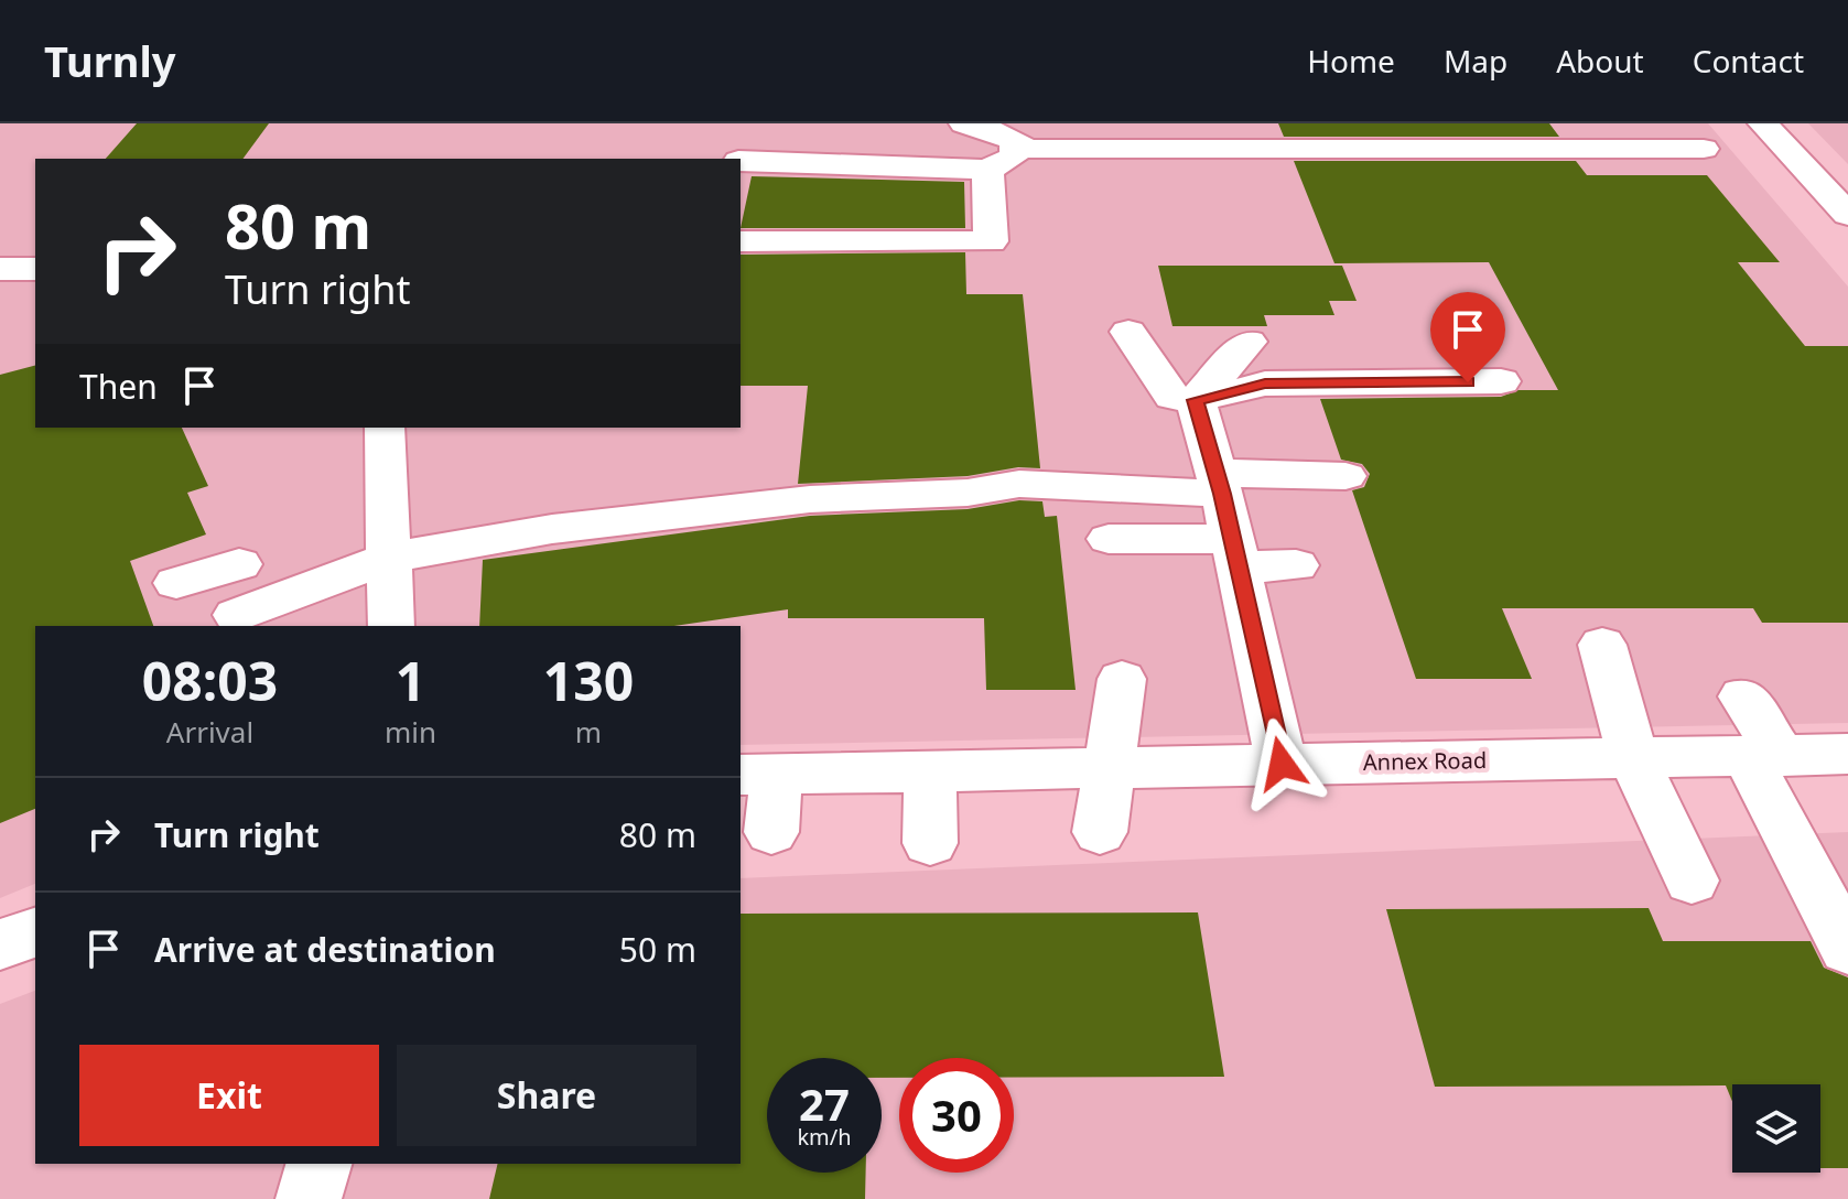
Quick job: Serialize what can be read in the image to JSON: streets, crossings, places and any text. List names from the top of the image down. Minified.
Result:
{"streets":{"street":["Annex Road"]},"page":{"header":"Turnly","nav":["Home","Map","About","Contact"],"turn":["80 m","Turn right"],"then":"Then","eta":["08:03","Arrival","1","min","130","m"],"list":[{"name":"Turn right","value":"80 m"},{"name":"Arrive at destination","value":"50 m"}],"buttons":["Exit","Share"],"speed":"27 km/h","limit":"30"}}
